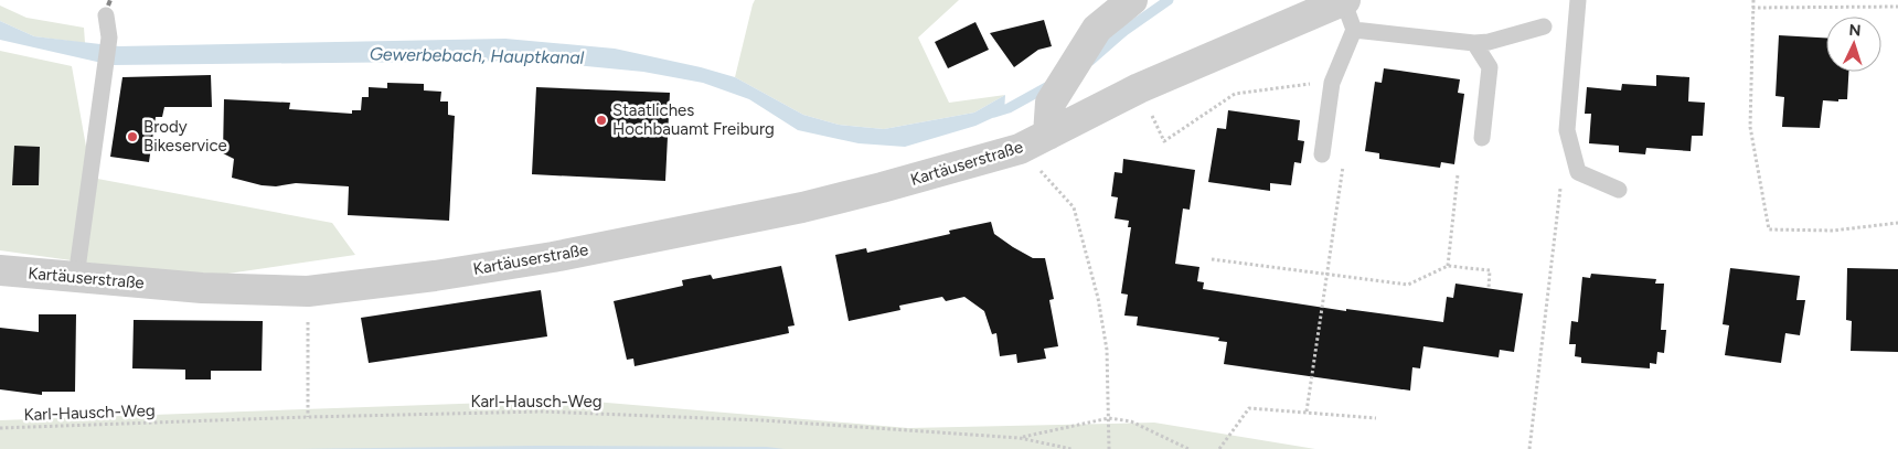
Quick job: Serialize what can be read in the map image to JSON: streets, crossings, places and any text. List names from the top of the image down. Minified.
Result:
{"streets":{"street":["Kartäuserstraße"],"path":["Karl-Hausch-Weg"]},"water":["Gewerbebach, Hauptkanal"],"places":["Staatliches Hochbauamt Freiburg","Brody Bikeservice"],"north":"top"}
